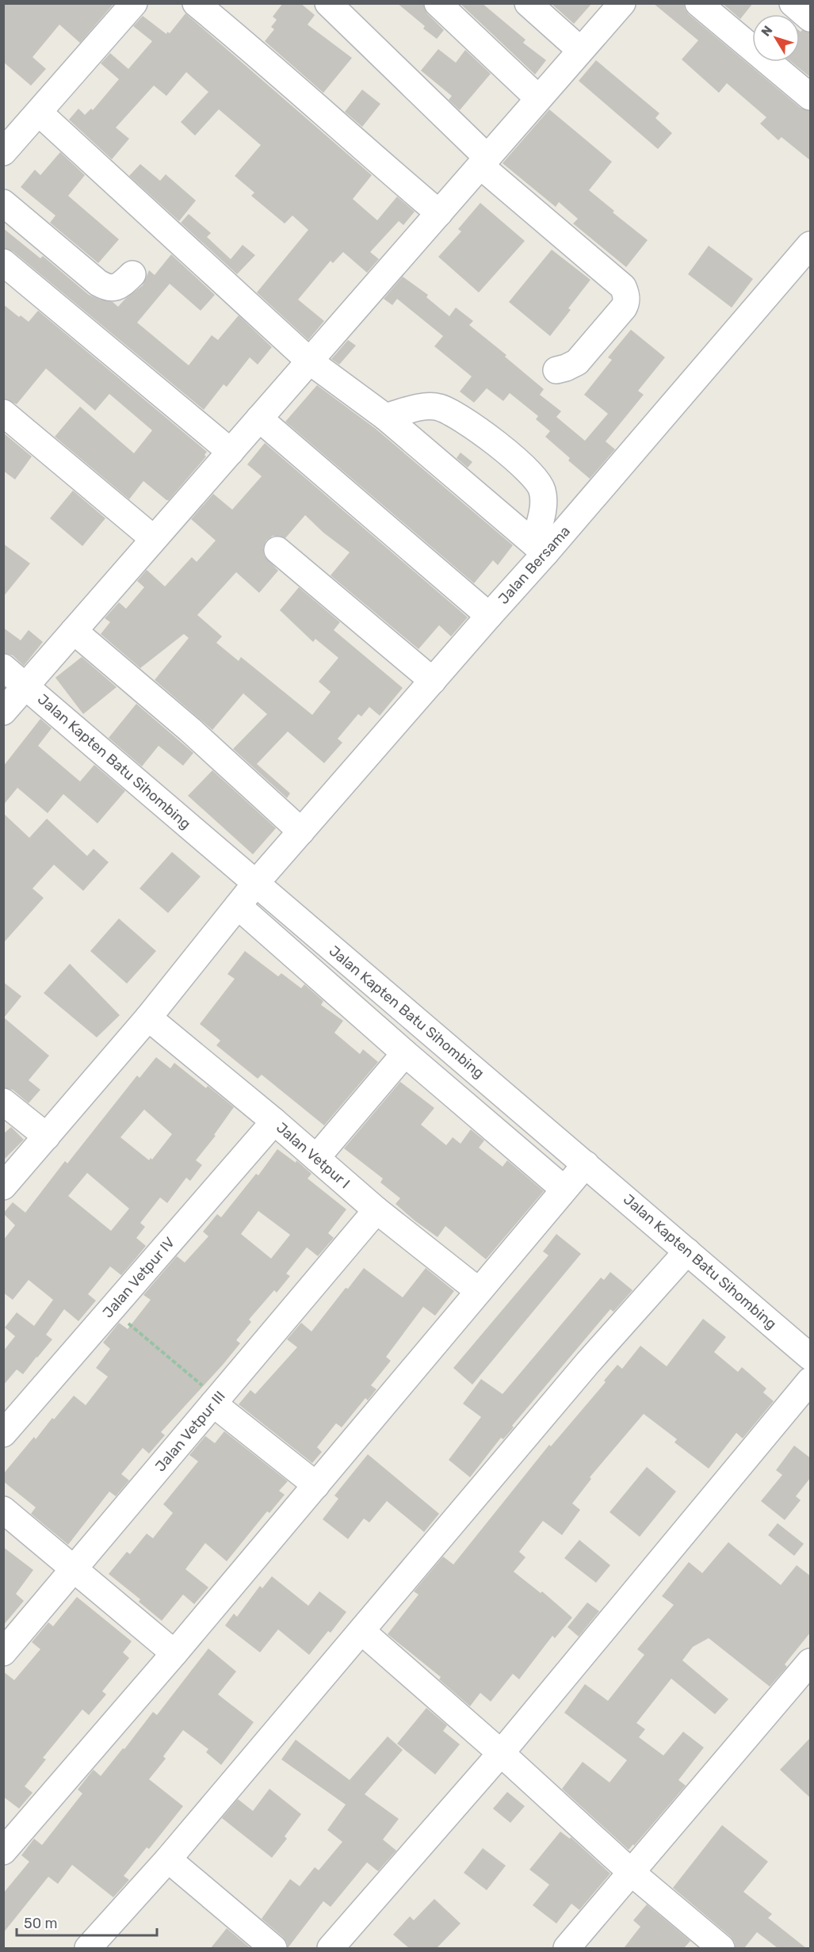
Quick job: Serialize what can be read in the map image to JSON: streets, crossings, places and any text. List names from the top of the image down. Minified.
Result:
{"streets":{"street":["Jalan Bersama","Jalan Kapten Batu Sihombing","Jalan Vetpur I","Jalan Vetpur IV","Jalan Vetpur III"]},"crossings":[["Jalan Bersama","Jalan Kapten Batu Sihombing"],["Jalan Bersama","Jalan Vetpur I"],["Jalan Vetpur I","Jalan Vetpur IV"],["Jalan Vetpur I","Jalan Vetpur III"]],"scale_bar":"50 m","north":"top left"}
